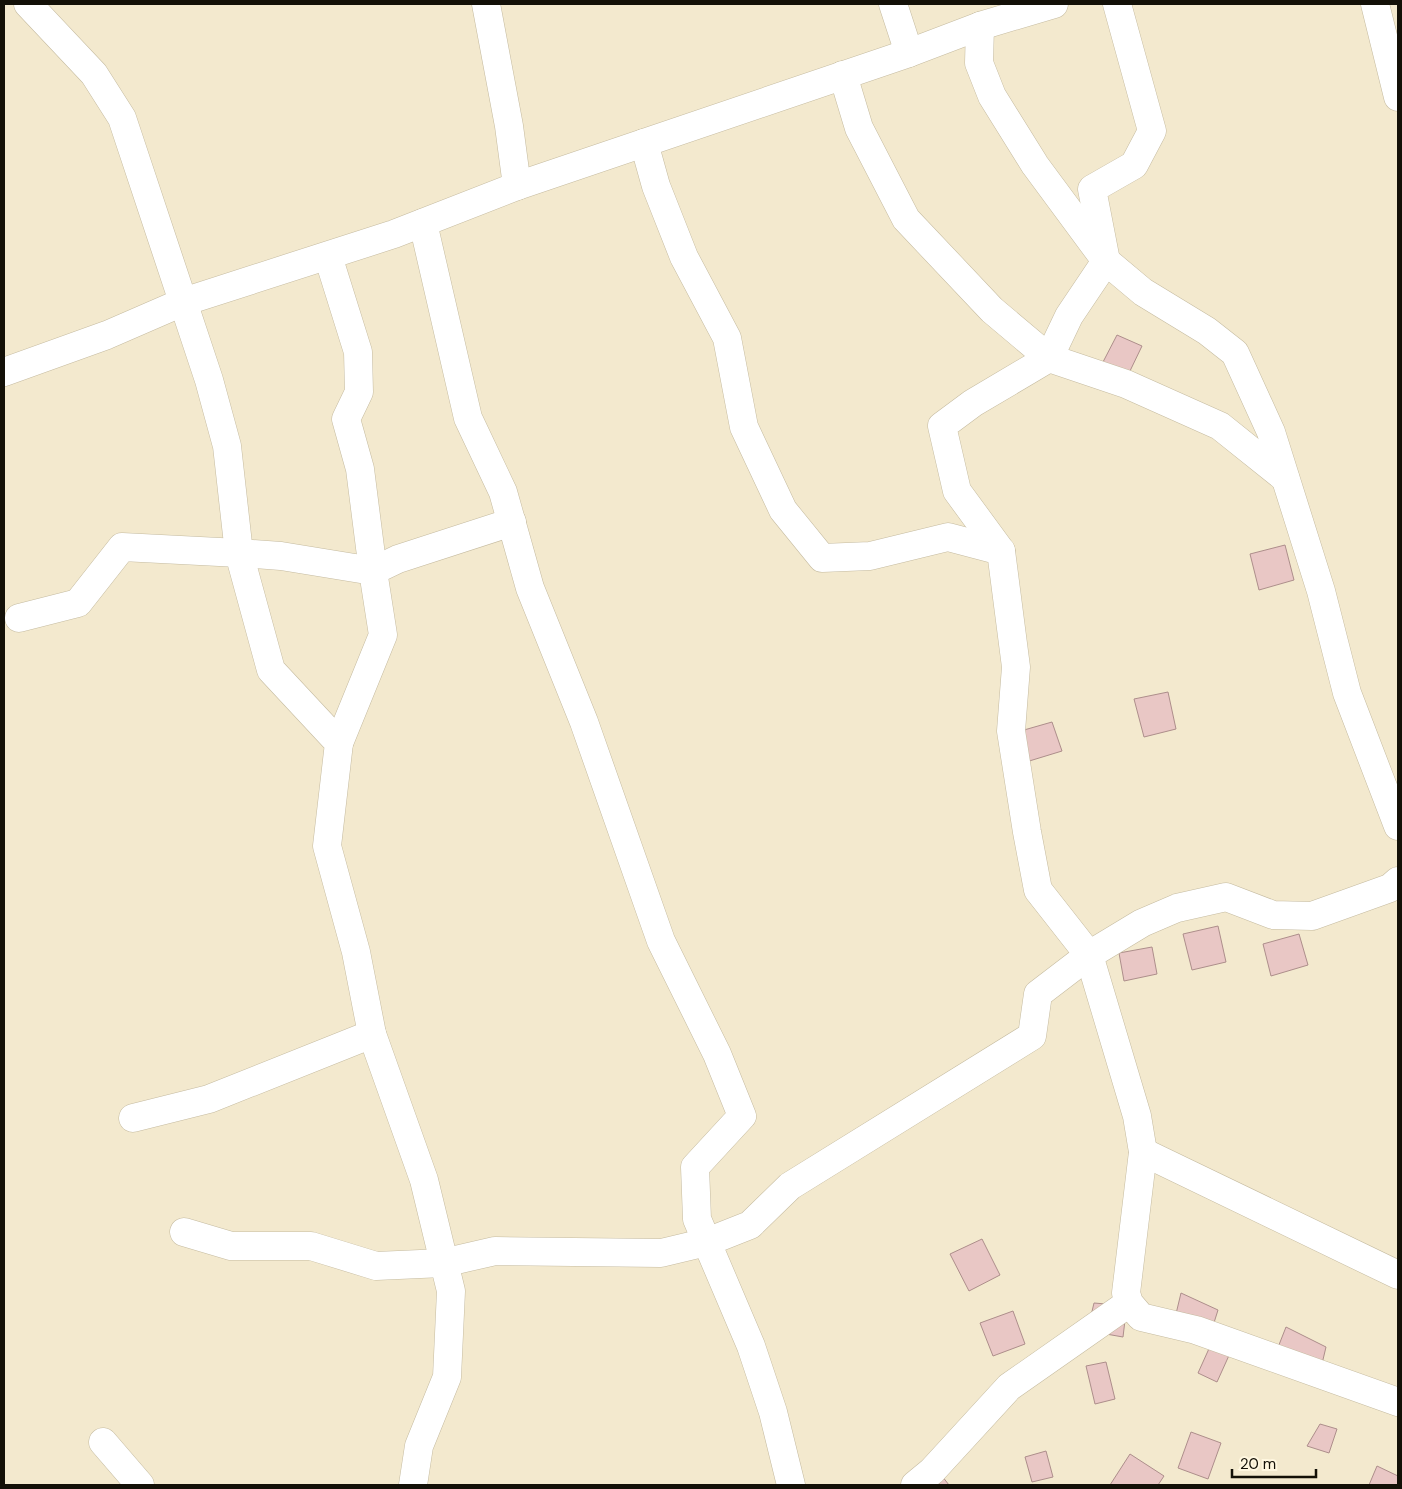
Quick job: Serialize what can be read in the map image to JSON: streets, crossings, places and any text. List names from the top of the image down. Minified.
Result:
{"scale_bar":"20 m"}
